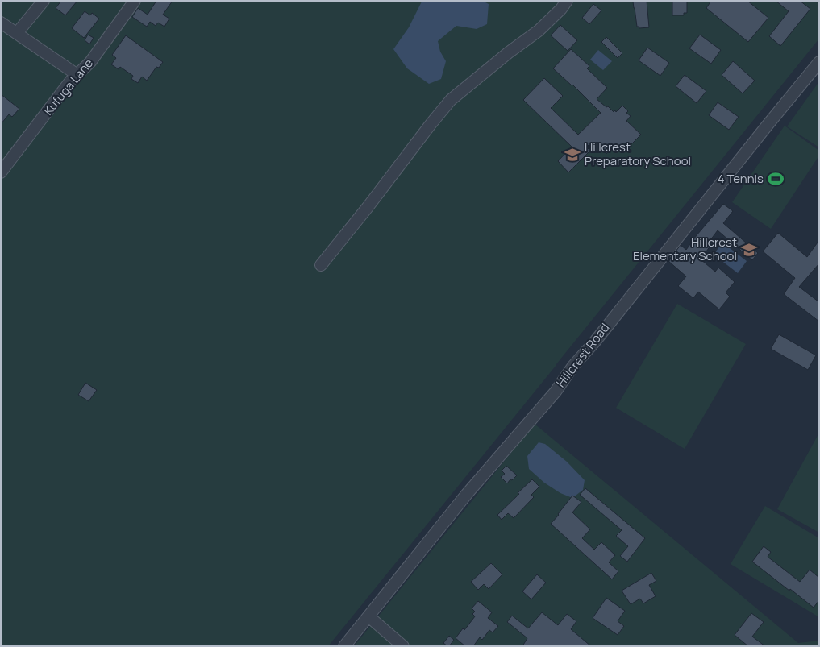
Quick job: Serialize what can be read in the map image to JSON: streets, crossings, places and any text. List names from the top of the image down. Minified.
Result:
{"streets":{"street":["Kufuga Lane","Hillcrest Road"]},"places":{"school or university":["Hillcrest Preparatory School","Hillcrest Elementary School"],"sports":["4 Tennis"]}}
